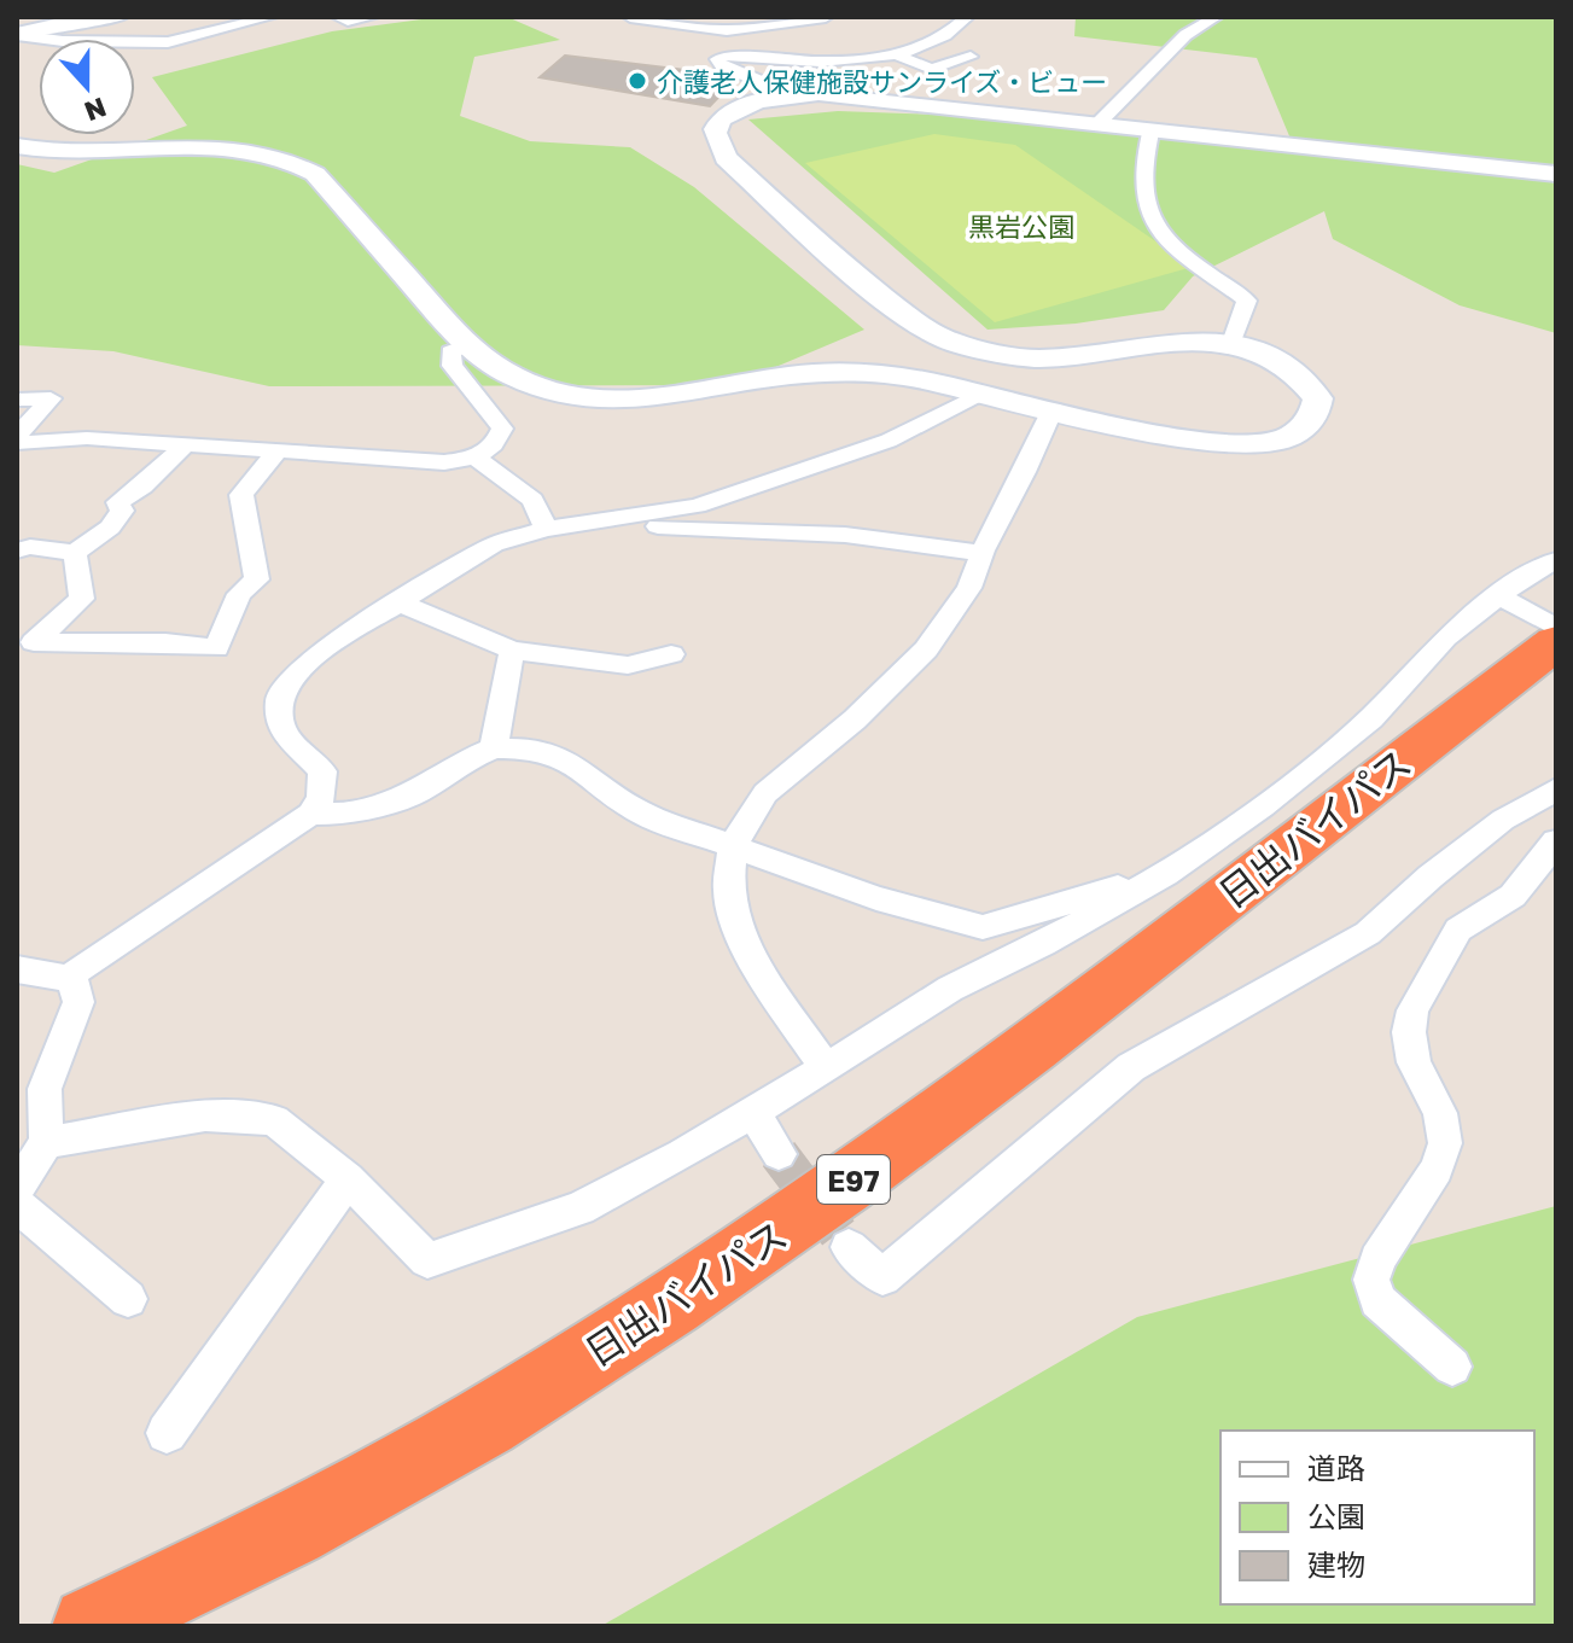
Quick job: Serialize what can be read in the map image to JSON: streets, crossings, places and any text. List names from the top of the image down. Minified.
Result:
{"streets":{"highway":["日出バイパス","E97"]},"parks":["黒岩公園"],"places":["介護老人保健施設サンライズ・ビュー"],"legend":["道路","公園","建物"],"north":"bottom"}
